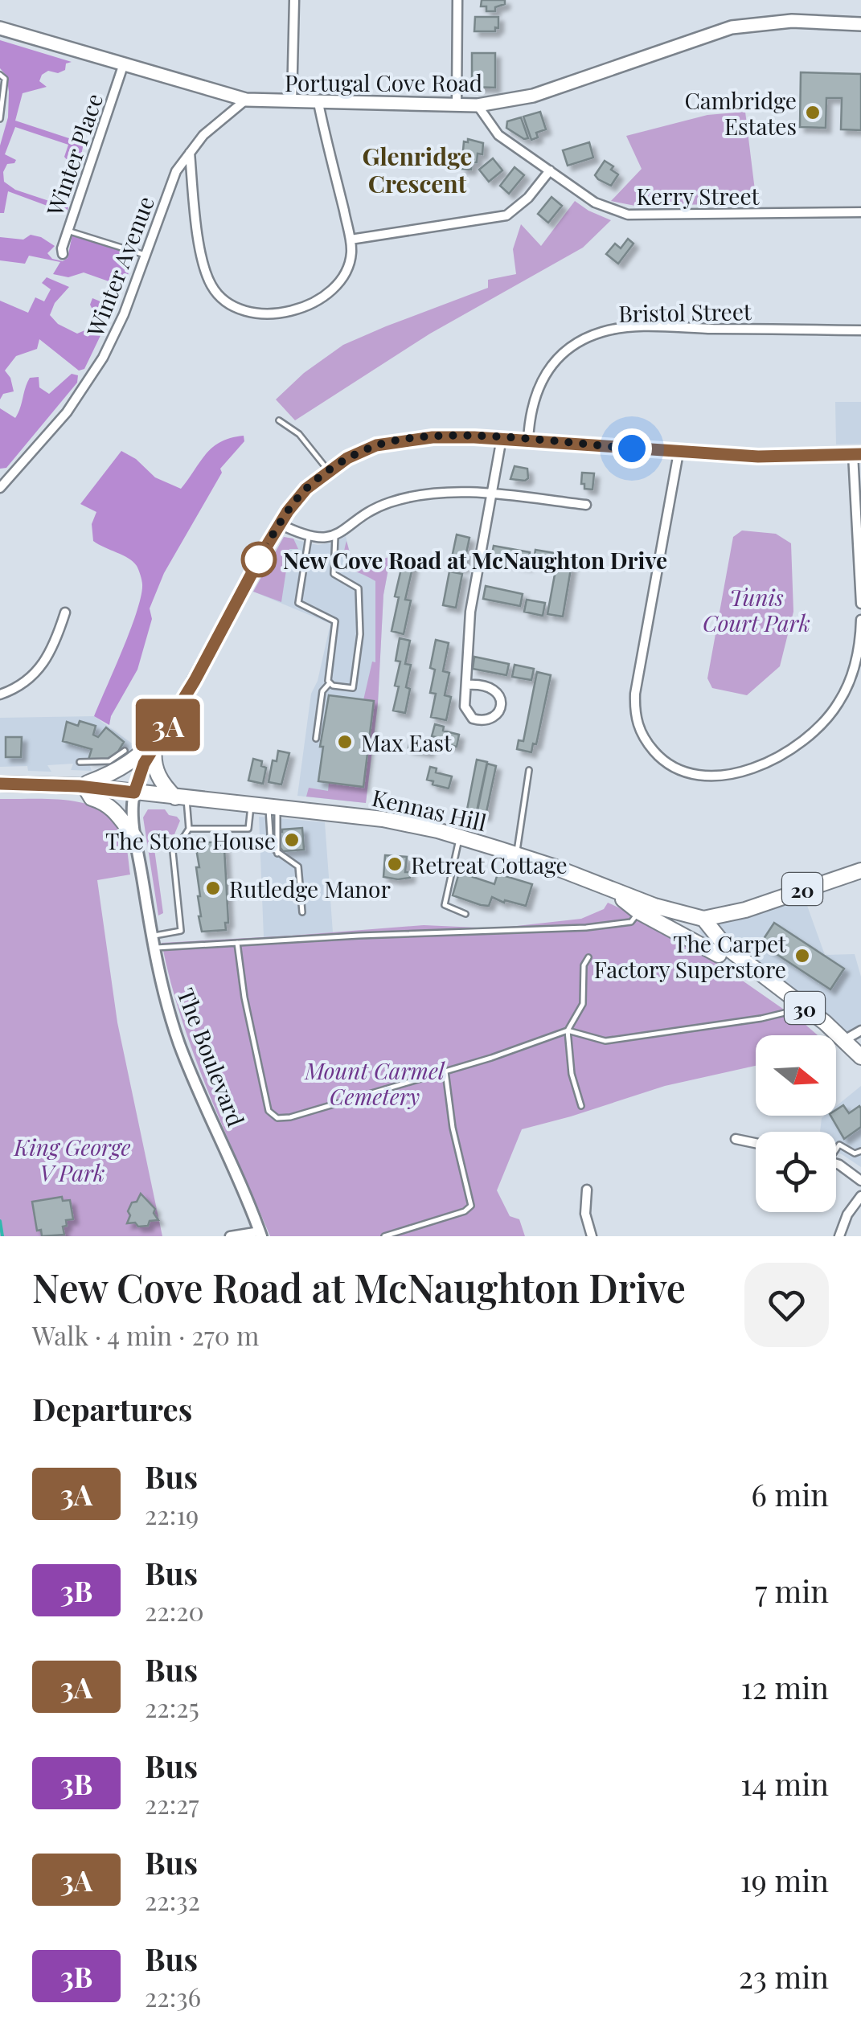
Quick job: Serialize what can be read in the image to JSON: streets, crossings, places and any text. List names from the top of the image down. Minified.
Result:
{"streets":{"main road":["Portugal Cove Road","Kennas Hill","20","30"],"street":["Winter Place","Kerry Street","Winter Avenue","Bristol Street","The Boulevard"]},"crossings":[["Portugal Cove Road","Winter Place"],["Portugal Cove Road","Kerry Street"],["Portugal Cove Road","Winter Avenue"],["Kennas Hill","20"],["Kennas Hill","30"],["Kennas Hill","The Boulevard"],["20","30"]],"districts":["Glenridge Crescent"],"parks":["Tunis Court Park","Mount Carmel Cemetery","King George V Park"],"places":["Cambridge Estates","New Cove Road at McNaughton Drive","Max East","The Stone House","Retreat Cottage","Rutledge Manor","The Carpet Factory Superstore"],"lines":["bus line 3A"],"north":"right","page":{"on_map":"3A","heading":[["New Cove Road at McNaughton Drive","Walk · 4 min · 270 m"],"Departures"],"list":[{"mark":"3A","name":"Bus","note":"22:19","value":"6 min"},{"mark":"3B","name":"Bus","note":"22:20","value":"7 min"},{"mark":"3A","name":"Bus","note":"22:25","value":"12 min"},{"mark":"3B","name":"Bus","note":"22:27","value":"14 min"},{"mark":"3A","name":"Bus","note":"22:32","value":"19 min"},{"mark":"3B","name":"Bus","note":"22:36","value":"23 min"}]}}
